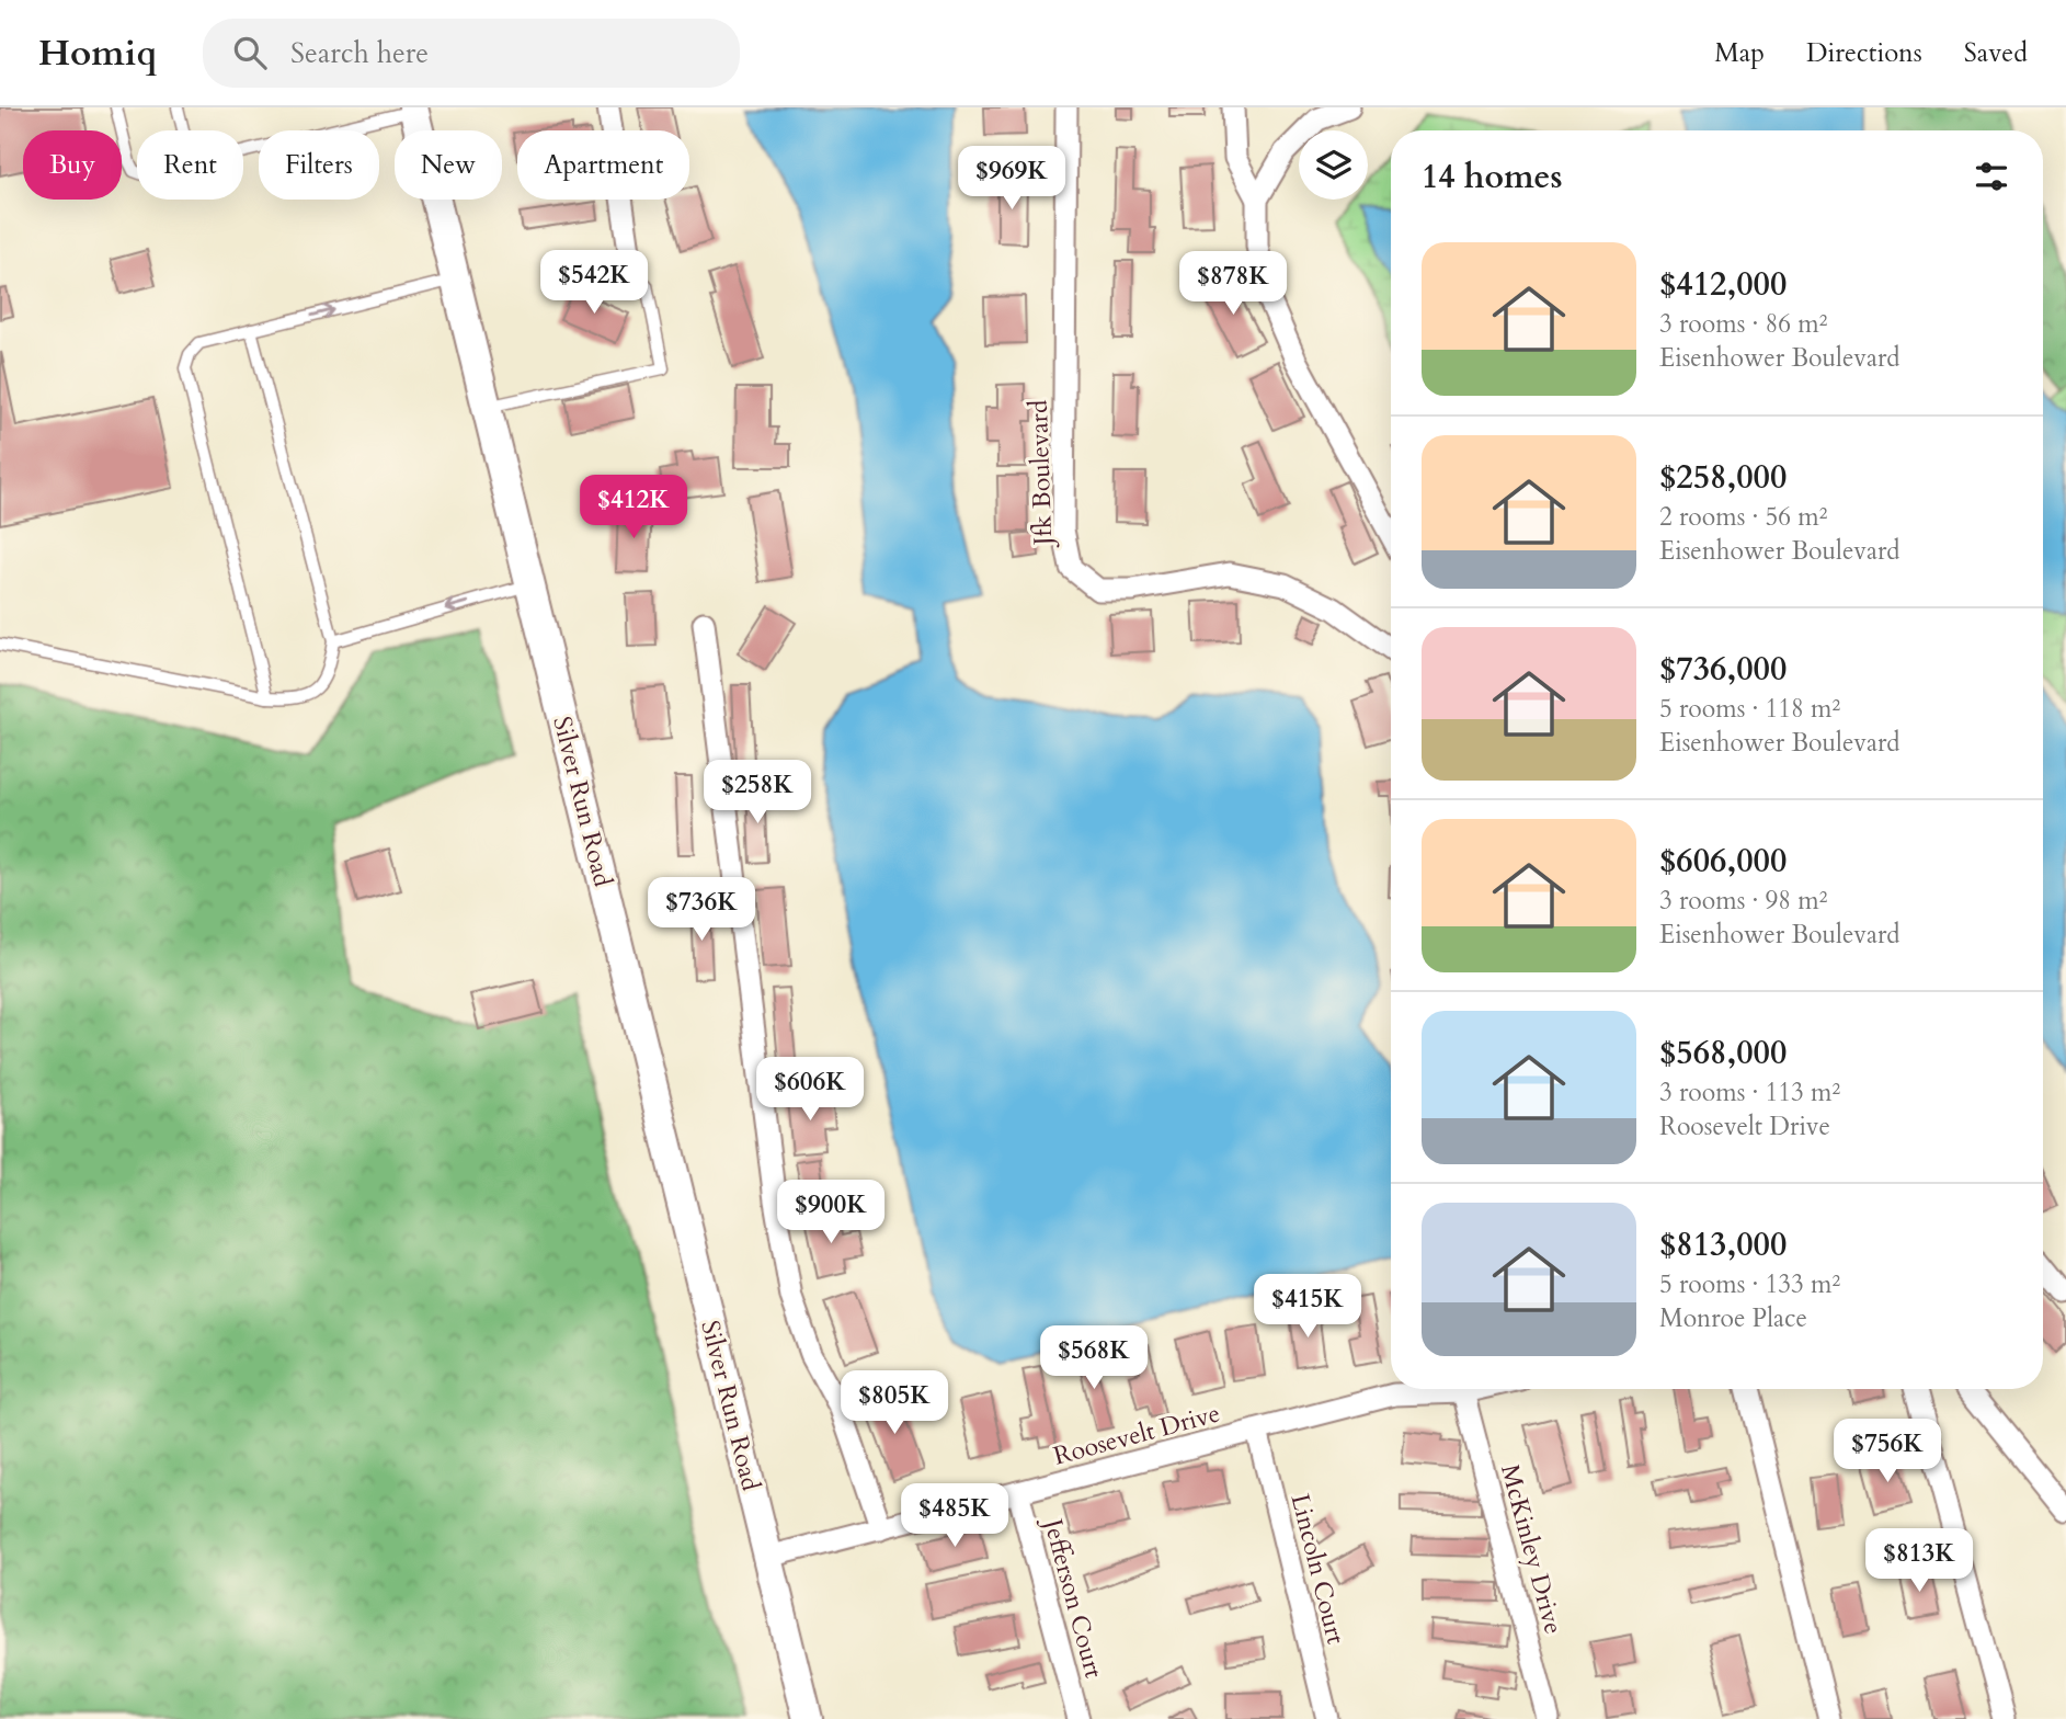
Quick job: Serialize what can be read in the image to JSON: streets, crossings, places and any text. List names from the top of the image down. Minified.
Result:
{"streets":{"main road":["Silver Run Road"],"street":["Jfk Boulevard","Roosevelt Drive","McKinley Drive","Lincoln Court","Jefferson Court"]},"crossings":[["Silver Run Road","Roosevelt Drive"],["Roosevelt Drive","McKinley Drive"],["Roosevelt Drive","Lincoln Court"],["Roosevelt Drive","Jefferson Court"]],"page":{"header":"Homiq","search":"Search here","nav":["Map","Directions","Saved"],"chip":["Buy","Rent","Filters","New","Apartment"],"heading":"14 homes","price":["$969K","$542K","$878K","$412K","$258K","$736K","$606K","$900K","$415K","$568K","$805K","$756K","$485K","$813K"],"list":[{"name":"$412,000","note":"3 rooms · 86 m² · Eisenhower Boulevard"},{"name":"$258,000","note":"2 rooms · 56 m² · Eisenhower Boulevard"},{"name":"$736,000","note":"5 rooms · 118 m² · Eisenhower Boulevard"},{"name":"$606,000","note":"3 rooms · 98 m² · Eisenhower Boulevard"},{"name":"$568,000","note":"3 rooms · 113 m² · Roosevelt Drive"},{"name":"$813,000","note":"5 rooms · 133 m² · Monroe Place"}]}}
